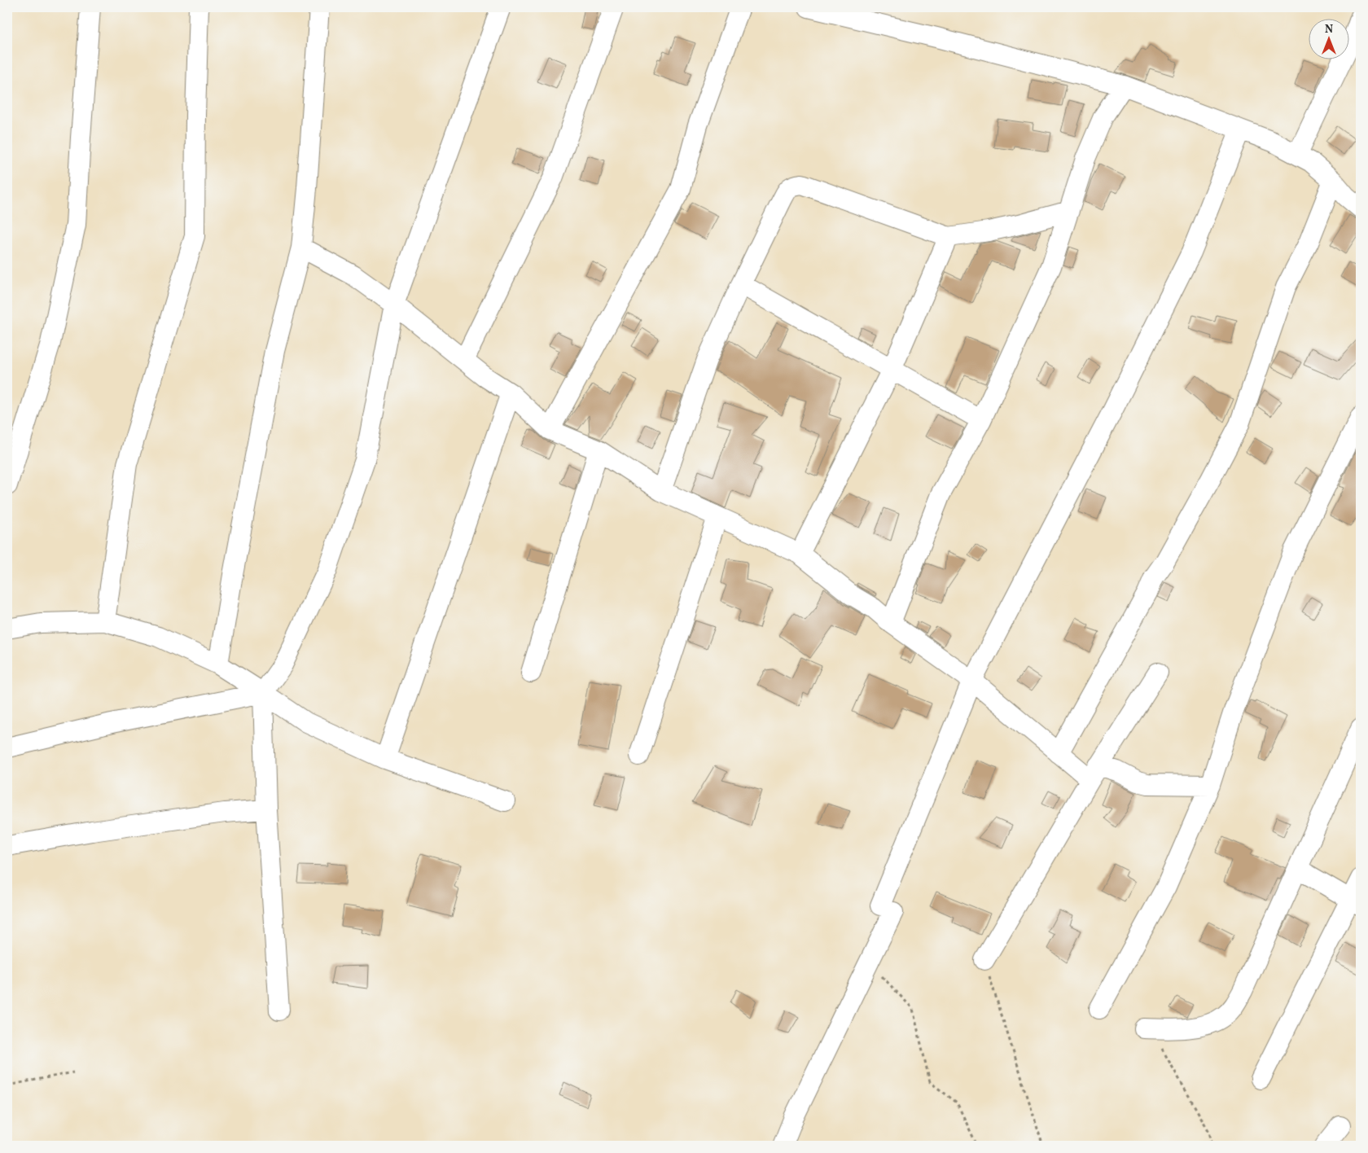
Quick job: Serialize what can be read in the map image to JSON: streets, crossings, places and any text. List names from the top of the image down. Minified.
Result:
{"north":"top"}
